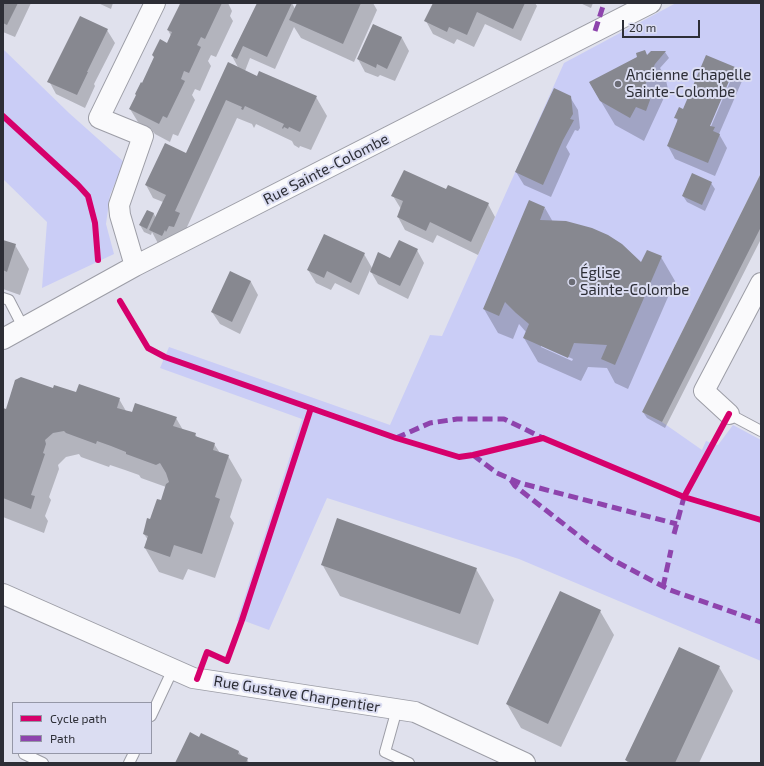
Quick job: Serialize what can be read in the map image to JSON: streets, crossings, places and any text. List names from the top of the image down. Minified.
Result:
{"streets":{"street":["Rue Sainte-Colombe","Rue Gustave Charpentier"]},"places":["Ancienne Chapelle Sainte-Colombe","Église Sainte-Colombe"],"legend":["Cycle path","Path"],"scale_bar":"20 m"}
